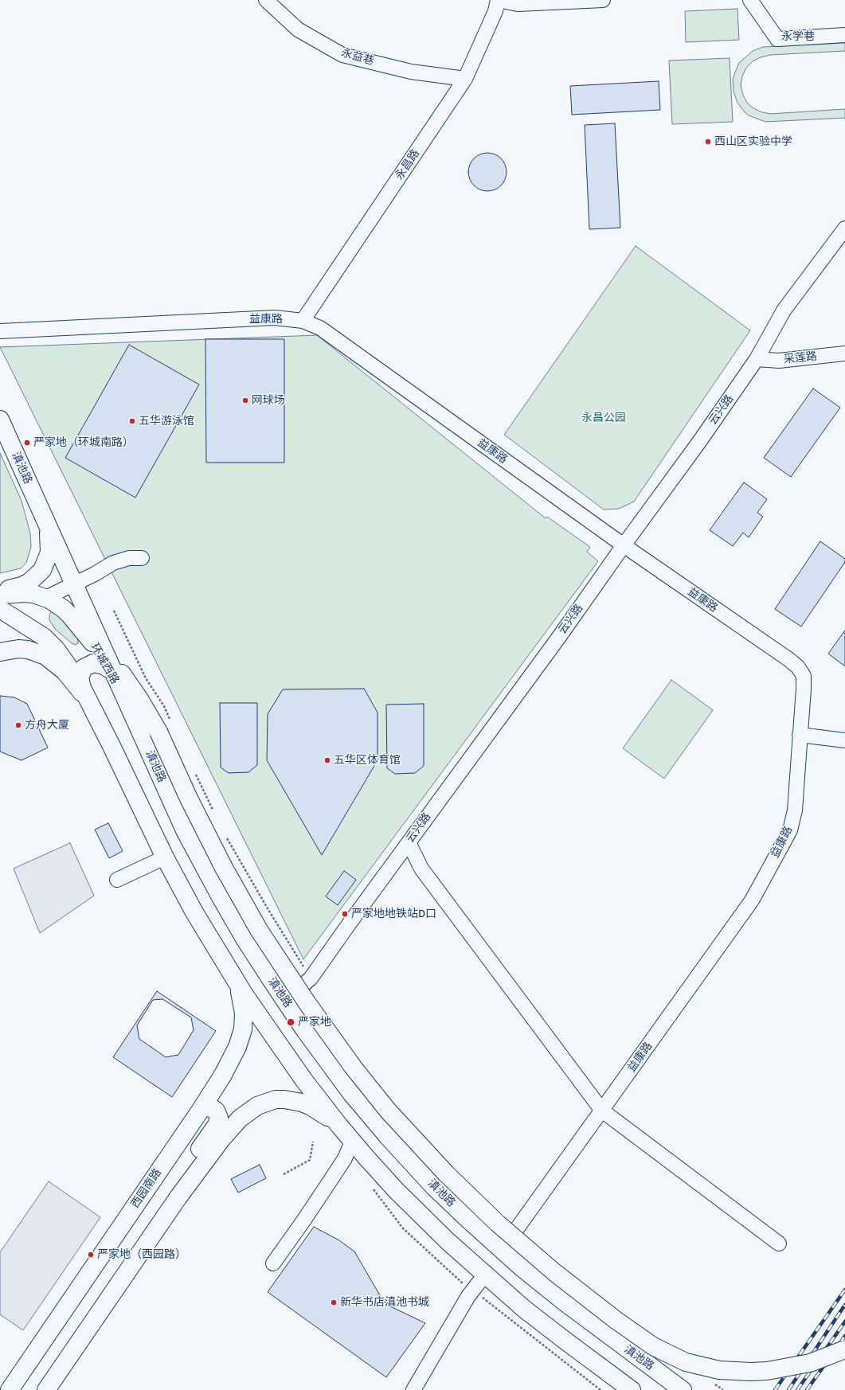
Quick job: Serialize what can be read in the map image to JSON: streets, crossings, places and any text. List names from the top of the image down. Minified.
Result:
{"streets":{"main road":["滇池路","环城西路","西园南路"],"street":["永学巷","永益巷","永昌路","益康路","采莲路","云兴路"]},"crossings":[["永益巷","永昌路"],["永昌路","益康路"],["益康路","云兴路"],["益康路","滇池路"],["采莲路","云兴路"],["云兴路","滇池路"],["滇池路","环城西路"]],"parks":["永昌公园"],"places":["西山区实验中学","网球场","五华游泳馆","严家地（环城南路）","方舟大厦","五华区体育馆","严家地地铁站D口","严家地","严家地（西园路）","新华书店滇池书城"]}
